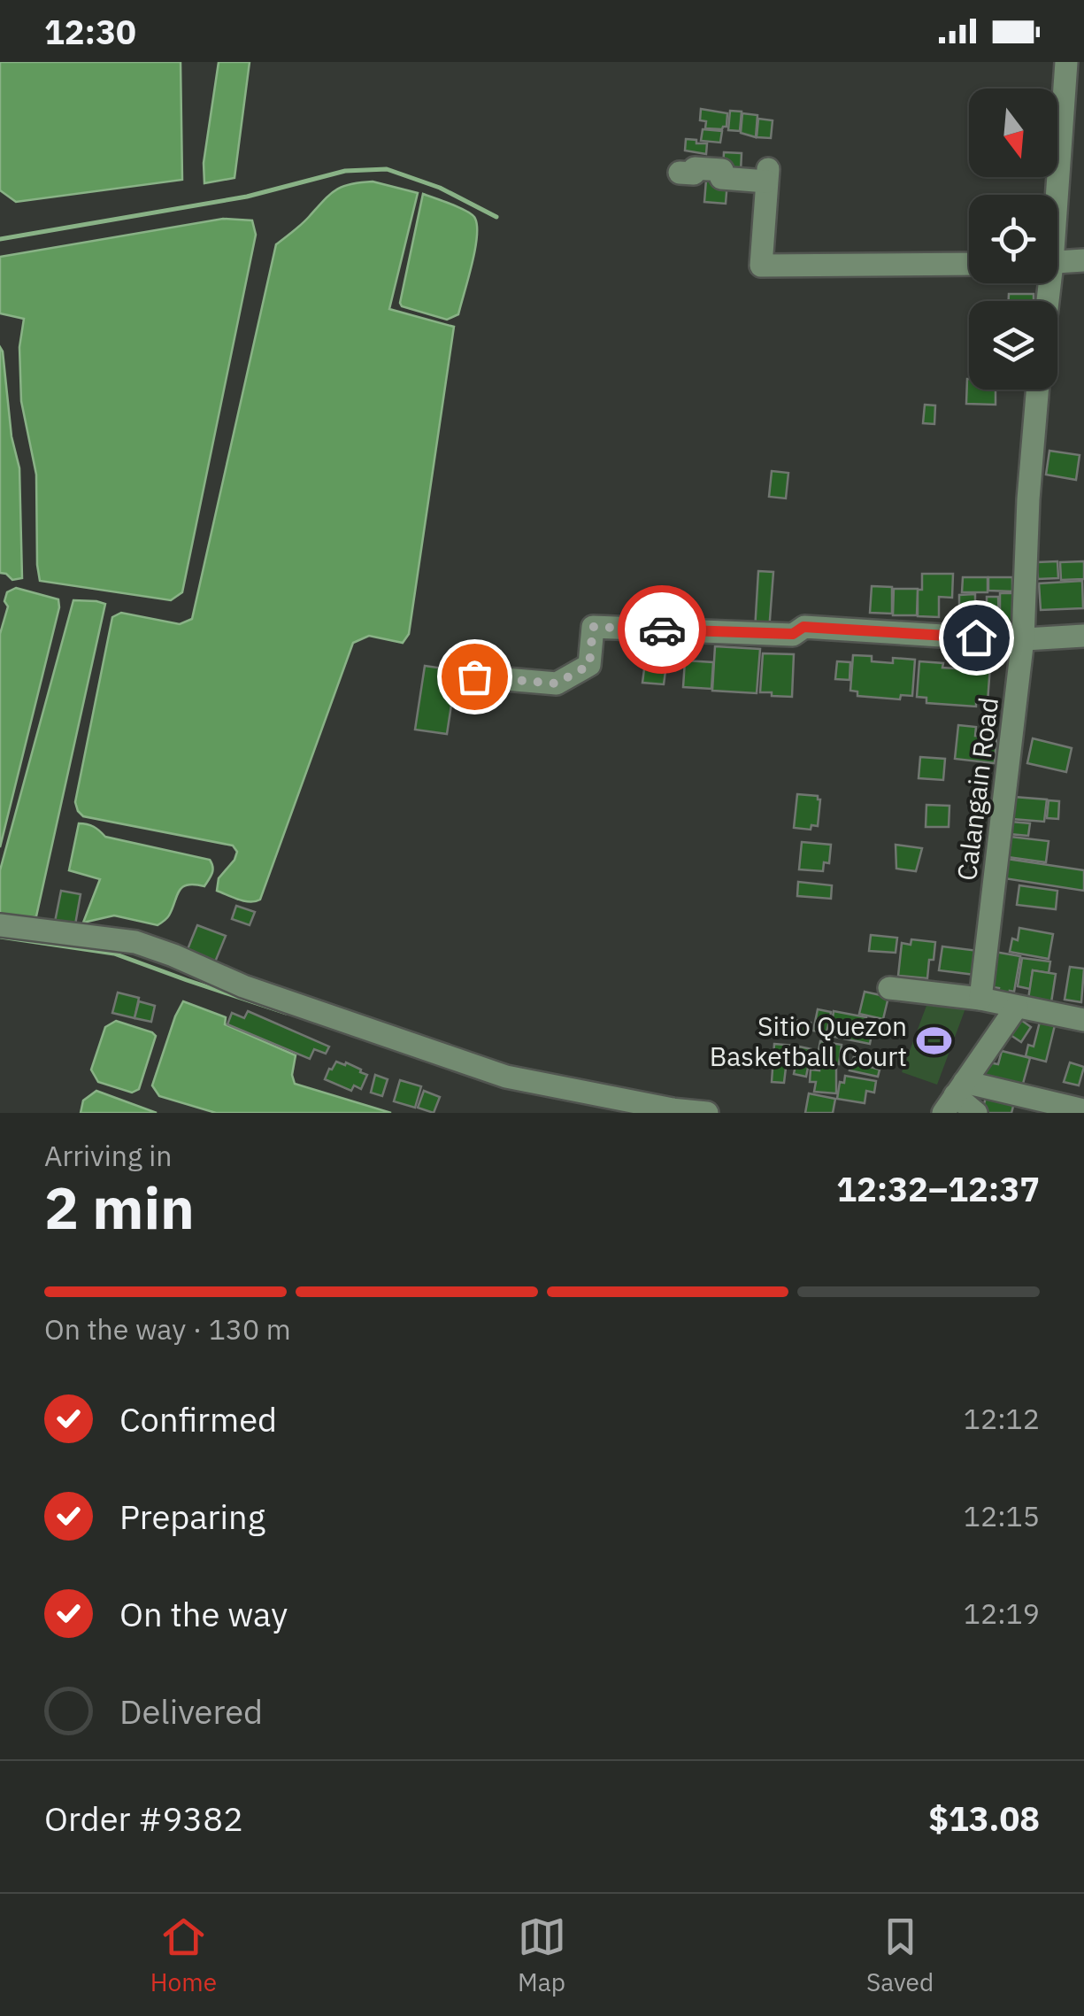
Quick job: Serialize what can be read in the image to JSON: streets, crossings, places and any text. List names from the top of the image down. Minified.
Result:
{"streets":{"street":["Calangain Road"]},"places":{"sports":["Sitio Quezon Basketball Court"]},"north":"bottom","page":{"status":"12:30","heading":["2 min","Arriving in","12:32–12:37"],"panel":["Order #9382","$13.08"],"bar":"On the way · 130 m","list":[["Confirmed","12:12"],["Preparing","12:15"],["On the way","12:19"],"Delivered"],"tabs":["Home","Map","Saved"]}}
